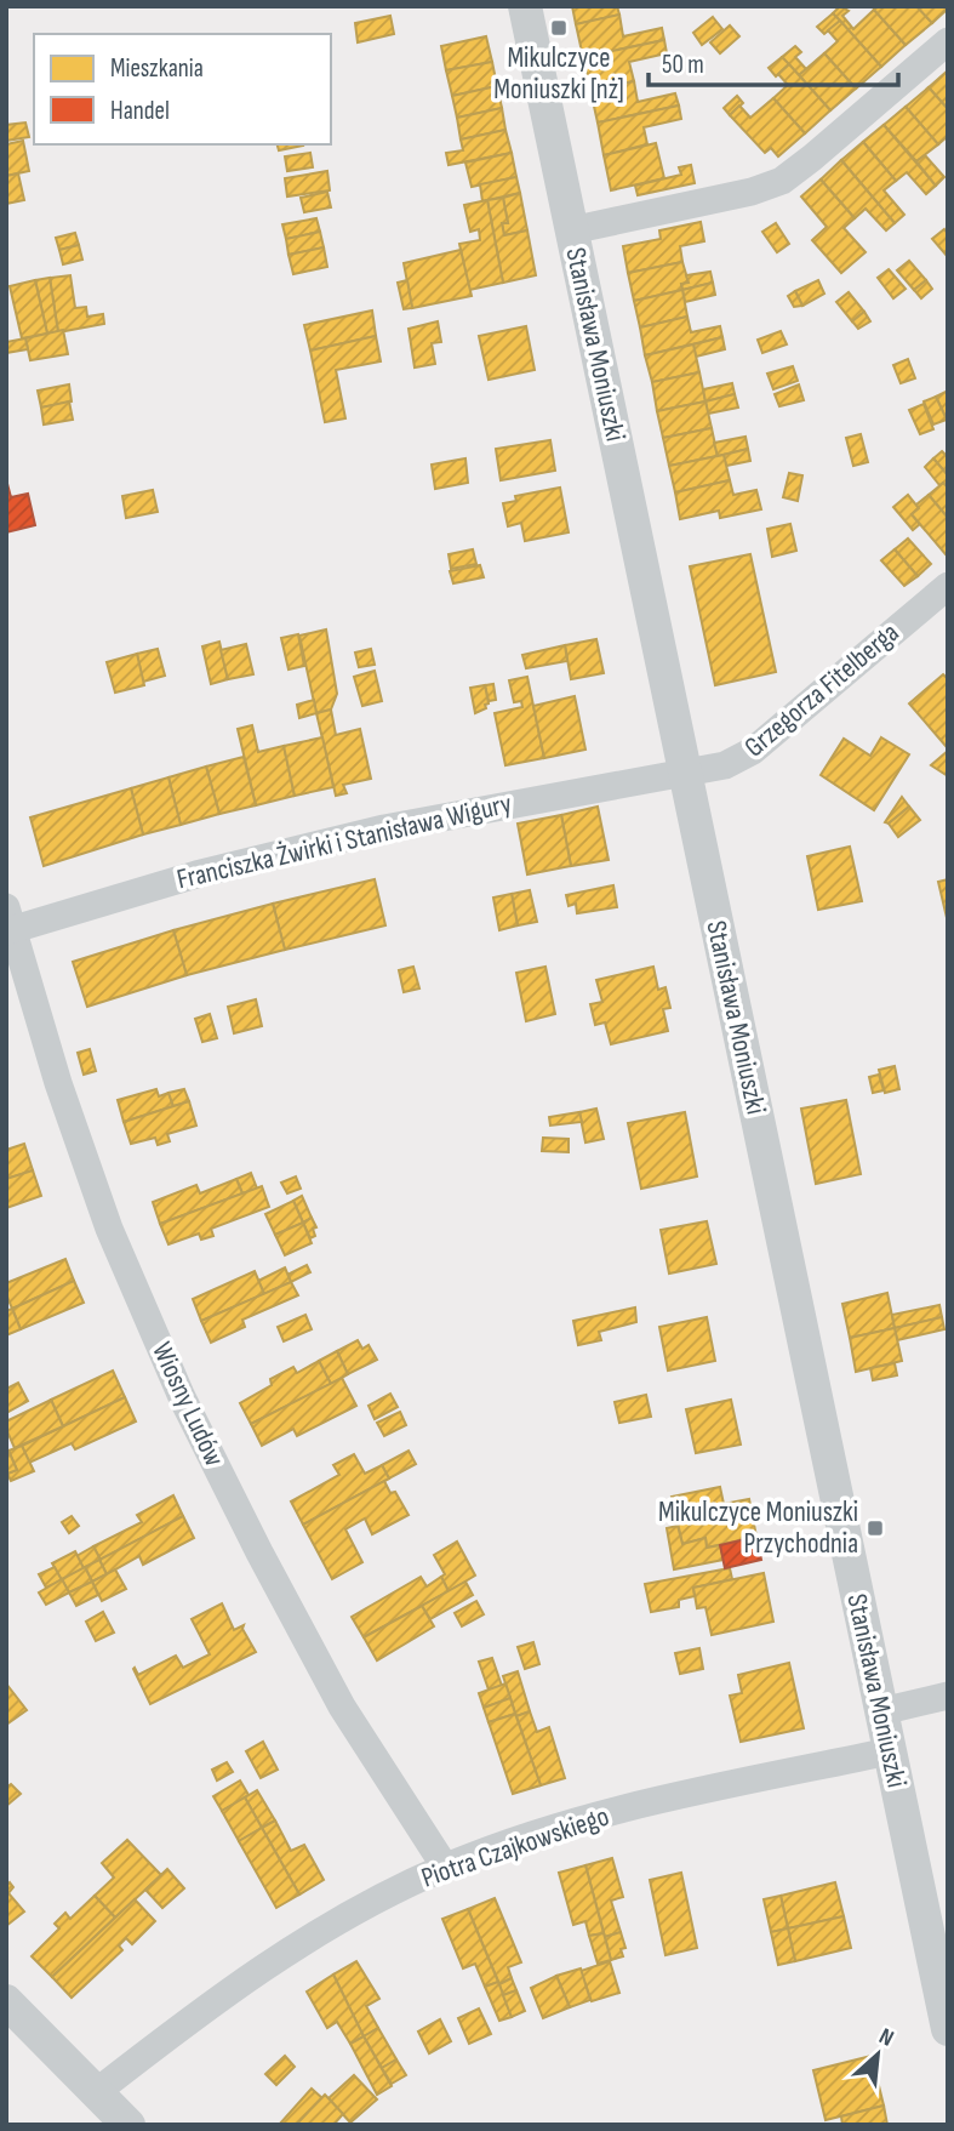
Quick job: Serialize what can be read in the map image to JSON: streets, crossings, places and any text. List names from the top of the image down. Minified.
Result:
{"streets":{"street":["Stanisława Moniuszki","Grzegorza Fitelberga","Franciszka Żwirki i Stanisława Wigury","Wiosny Ludów","Piotra Czajkowskiego"]},"crossings":[["Stanisława Moniuszki","Grzegorza Fitelberga"],["Stanisława Moniuszki","Franciszka Żwirki i Stanisława Wigury"],["Stanisława Moniuszki","Piotra Czajkowskiego"],["Grzegorza Fitelberga","Franciszka Żwirki i Stanisława Wigury"],["Franciszka Żwirki i Stanisława Wigury","Wiosny Ludów"],["Wiosny Ludów","Piotra Czajkowskiego"]],"places":{"transit":["Mikulczyce Moniuszki [nż]","Mikulczyce Moniuszki Przychodnia"]},"legend":["Mieszkania","Handel"],"scale_bar":"50 m","north":"top right"}
